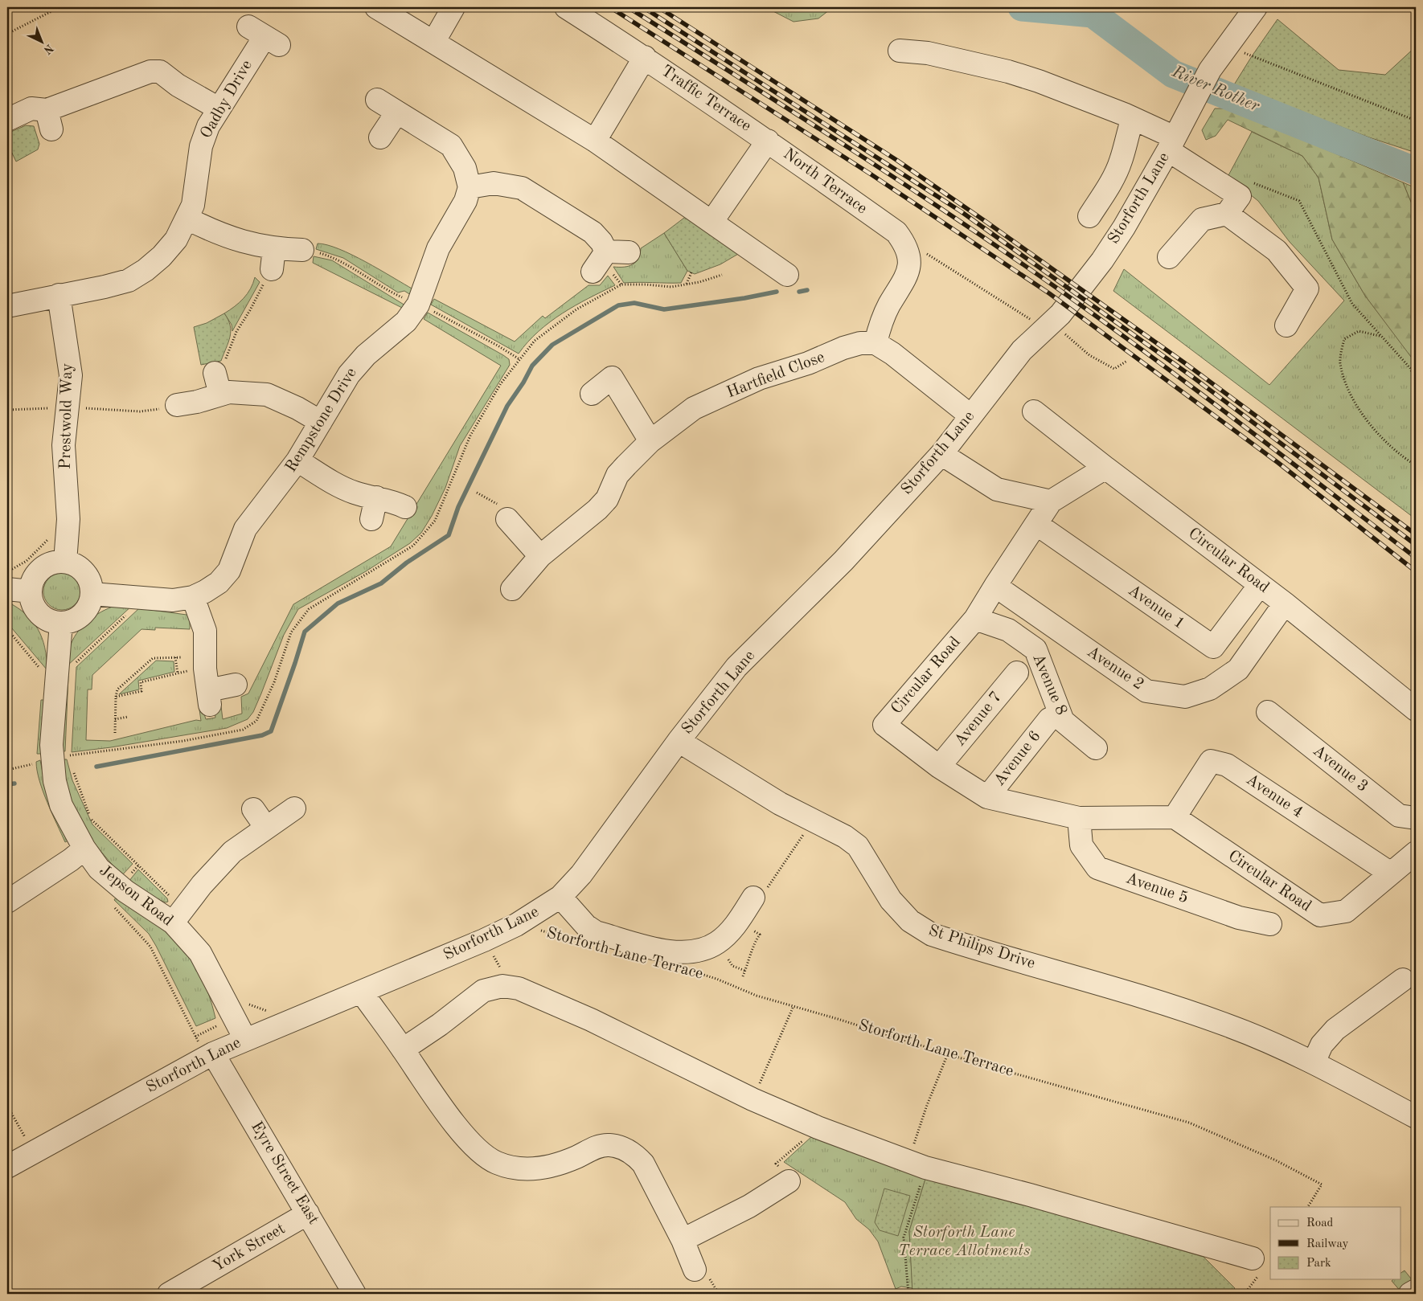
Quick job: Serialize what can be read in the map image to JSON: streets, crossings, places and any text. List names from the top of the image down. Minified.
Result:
{"streets":{"street":["Traffic Terrace","Oadby Drive","North Terrace","Storforth Lane","Hartfield Close","Prestwold Way","Rempstone Drive","Circular Road","Avenue 1","Avenue 2","Avenue 8","Avenue 7","Avenue 6","Avenue 3","Avenue 4","Avenue 5","Jepson Road","St Philips Drive","Eyre Street East","York Street"],"path":["Storforth Lane Terrace"]},"crossings":[["Traffic Terrace","North Terrace"],["Oadby Drive","Prestwold Way"],["Storforth Lane","Jepson Road"],["Storforth Lane","St Philips Drive"],["Storforth Lane","Storforth Lane Terrace"],["Storforth Lane","Eyre Street East"],["Prestwold Way","Rempstone Drive"],["Prestwold Way","Jepson Road"],["Rempstone Drive","Jepson Road"],["Circular Road","Avenue 1"],["Circular Road","Avenue 2"],["Circular Road","Avenue 8"],["Circular Road","Avenue 7"],["Circular Road","Avenue 6"],["Circular Road","Avenue 4"],["Circular Road","Avenue 5"],["Eyre Street East","York Street"]],"water":["River Rother"],"parks":["Storforth Lane Terrace Allotments"],"legend":["Road","Railway","Park"],"north":"bottom right"}
